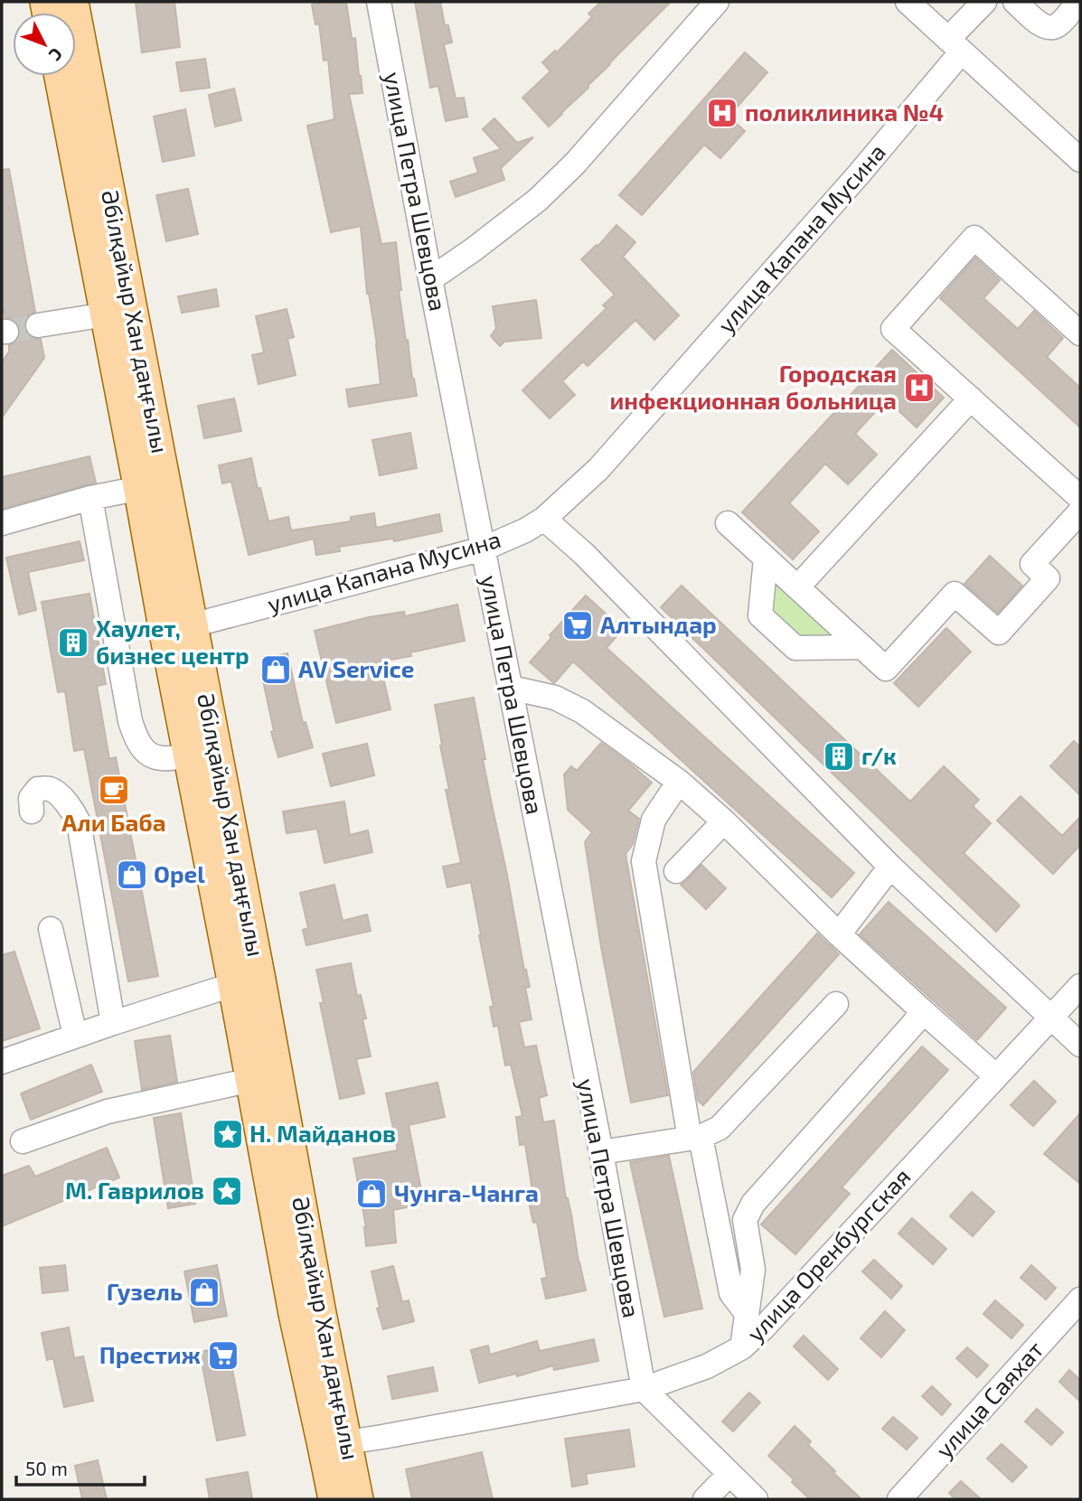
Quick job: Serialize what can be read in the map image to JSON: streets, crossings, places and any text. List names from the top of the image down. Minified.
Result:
{"streets":{"main road":["Әбілқайыр Хан даңғылы"],"street":["улица Петра Шевцова","улица Капана Мусина","улица Оренбургская","улица Саяхат"]},"crossings":[["улица Петра Шевцова","улица Капана Мусина"],["улица Петра Шевцова","улица Оренбургская"],["улица Капана Мусина","Әбілқайыр Хан даңғылы"],["Әбілқайыр Хан даңғылы","улица Оренбургская"]],"places":{"hospital":["поликлиника №4","Городская инфекционная больница"],"supermarket":["Алтындар","Престиж"],"building":["Хаулет, бизнес центр","г/к"],"shop":["AV Service","Opel","Чунга-Чанга","Гузель"],"cafe":["Али Баба"],"place":["Н. Майданов","М. Гаврилов"]},"scale_bar":"50 m","north":"bottom right"}
